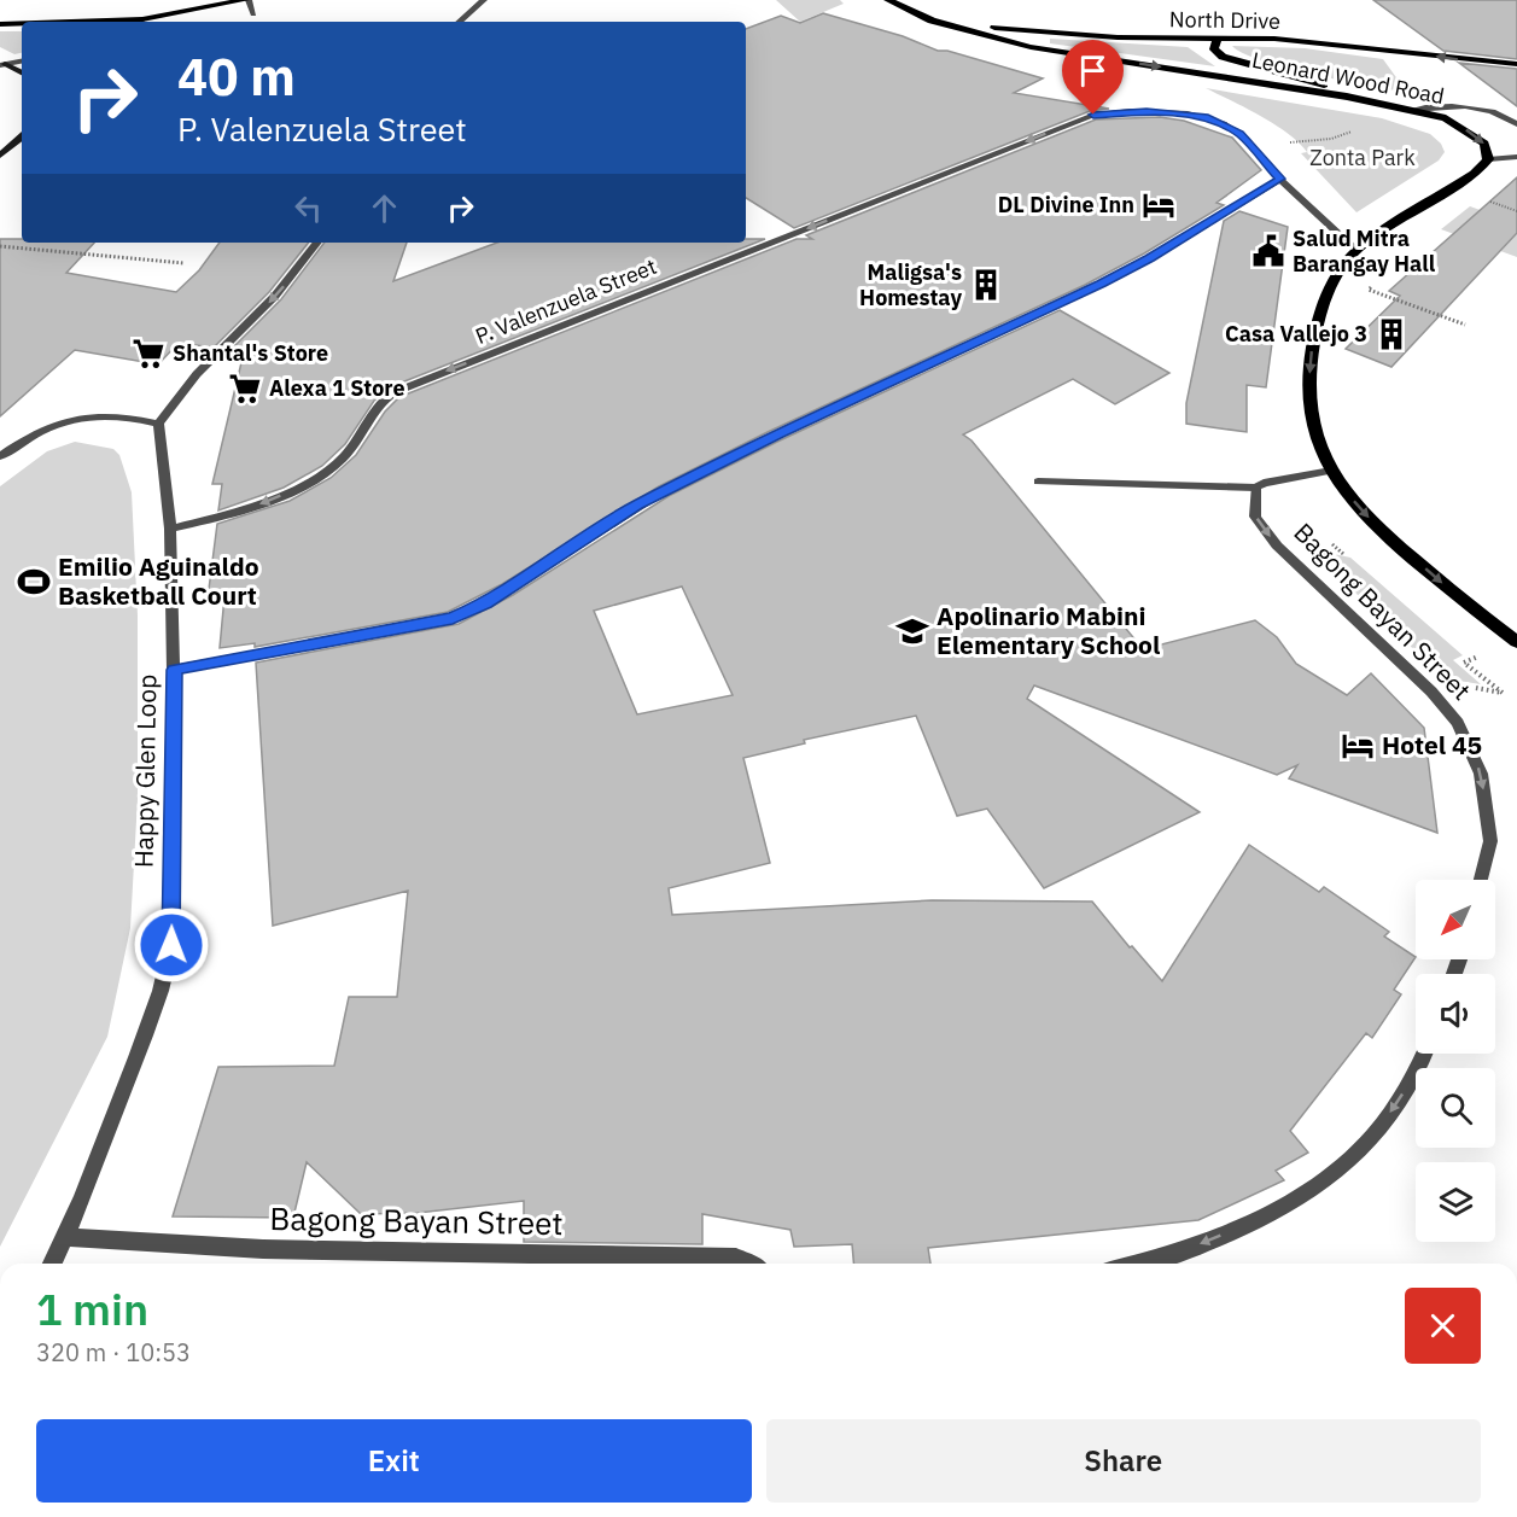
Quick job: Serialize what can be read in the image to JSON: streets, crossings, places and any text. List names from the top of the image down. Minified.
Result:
{"streets":{"main road":["North Drive","Leonard Wood Road"],"street":["P. Valenzuela Street","Bagong Bayan Street","Happy Glen Loop"]},"crossings":[["North Drive","Leonard Wood Road"],["P. Valenzuela Street","Happy Glen Loop"],["Bagong Bayan Street","Happy Glen Loop"]],"one_way":["North Drive","Leonard Wood Road","P. Valenzuela Street","Bagong Bayan Street"],"parks":["Zonta Park"],"places":{"hotel":["DL Divine Inn","Hotel 45"],"public building":["Salud Mitra Barangay Hall"],"building":["Maligsa's Homestay","Casa Vallejo 3"],"supermarket":["Shantal's Store","Alexa 1 Store"],"sports":["Emilio Aguinaldo Basketball Court"],"school or university":["Apolinario Mabini Elementary School"]},"north":"bottom left","page":{"turn":["40 m","P. Valenzuela Street"],"heading":["1 min","320 m · 10:53"],"buttons":["Exit","Share"]}}
